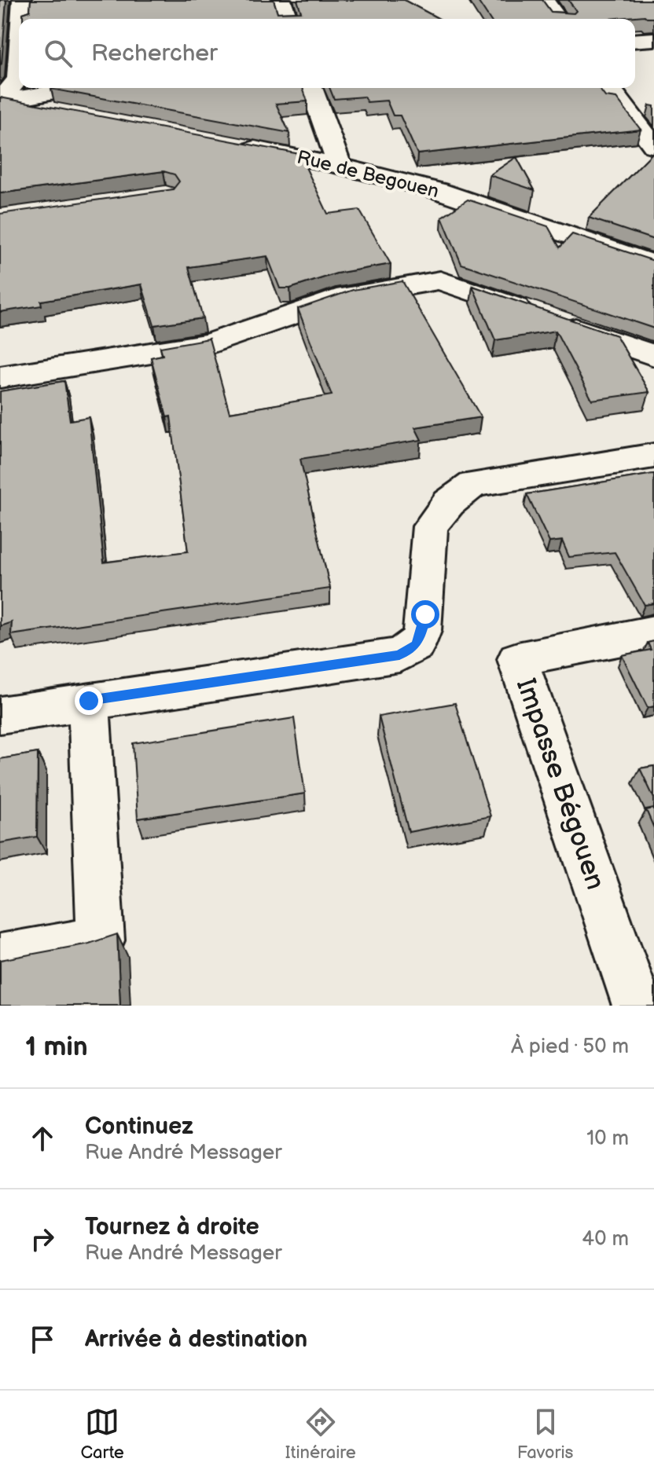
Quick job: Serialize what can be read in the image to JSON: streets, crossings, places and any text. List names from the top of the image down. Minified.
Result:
{"streets":{"street":["Rue de Begouen","Impasse Bégouen"]},"page":{"search":"Rechercher","heading":["1 min","À pied · 50 m"],"list":[["Continuez","Rue André Messager","10 m"],["Tournez à droite","Rue André Messager","40 m"],"Arrivée à destination"],"nav":["Carte","Itinéraire","Favoris"]}}
